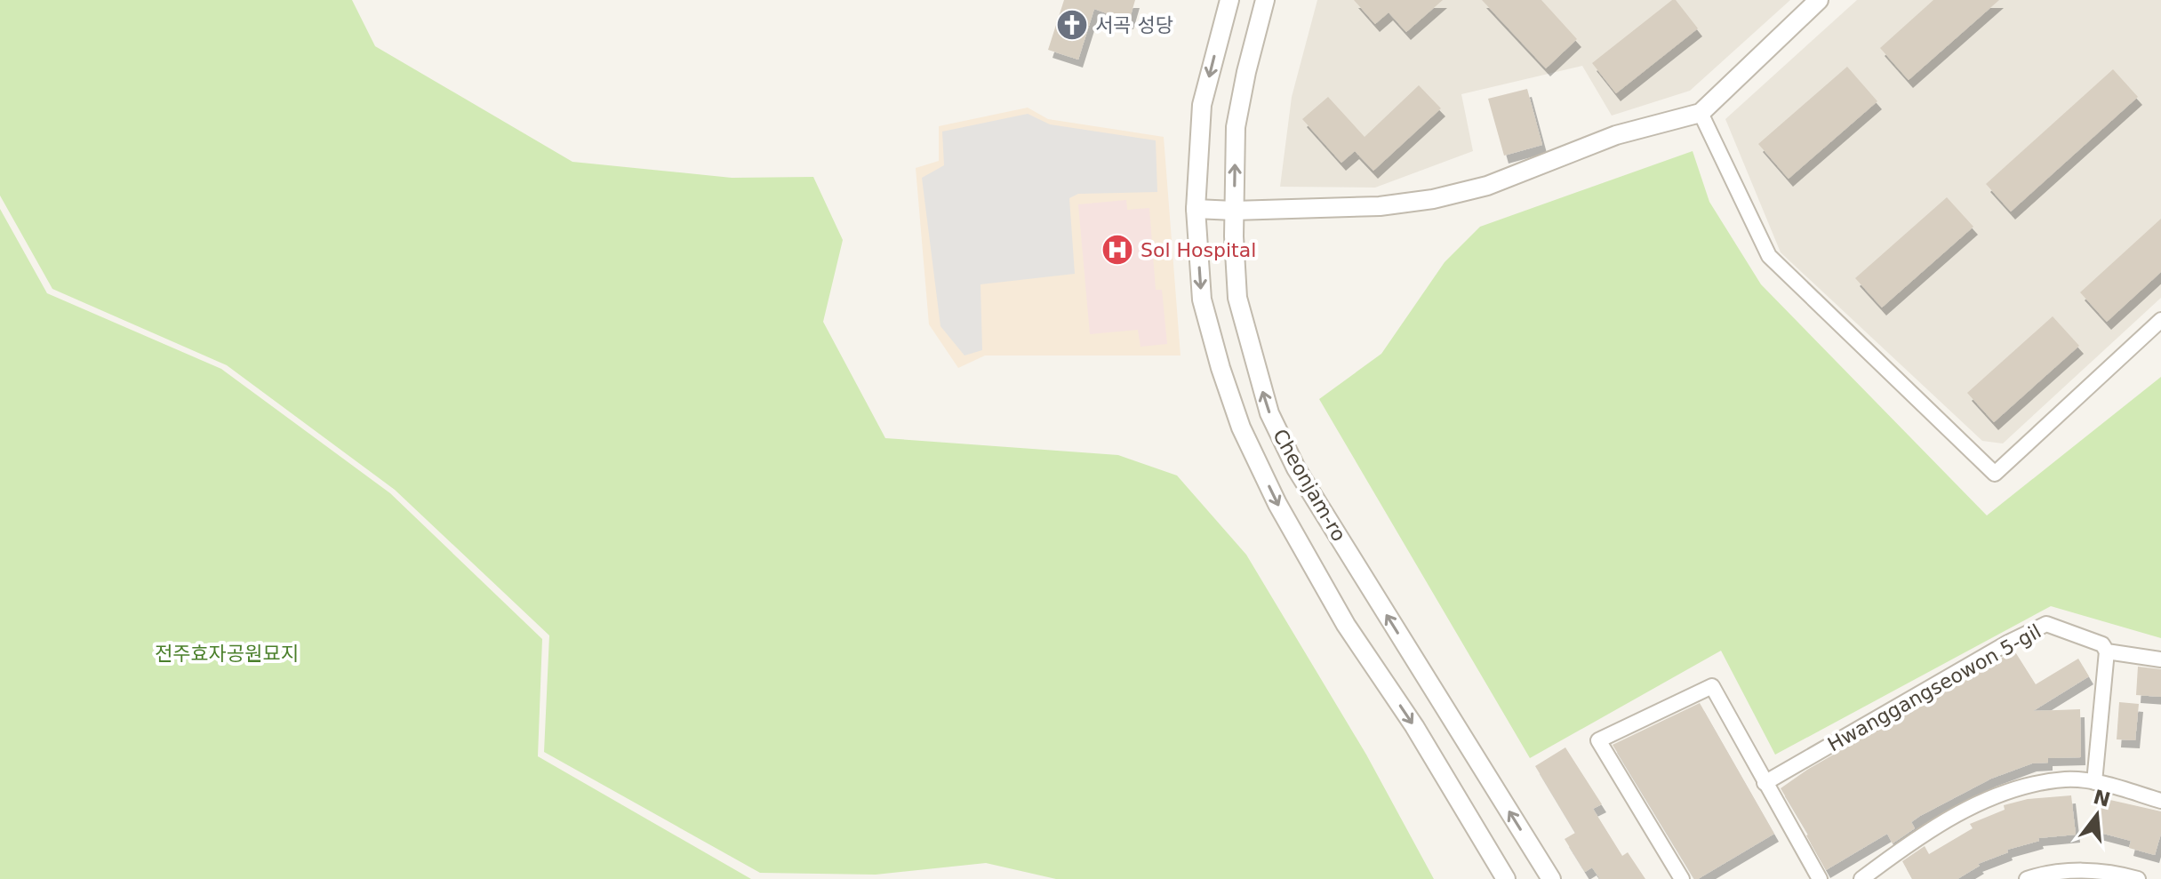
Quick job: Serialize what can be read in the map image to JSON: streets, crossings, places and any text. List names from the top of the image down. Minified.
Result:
{"streets":{"street":["Cheonjam-ro","Hwanggangseowon 5-gil"]},"parks":["전주효자공원묘지"],"places":{"church":["서곡 성당"],"hospital":["Sol Hospital"]},"north":"top"}
